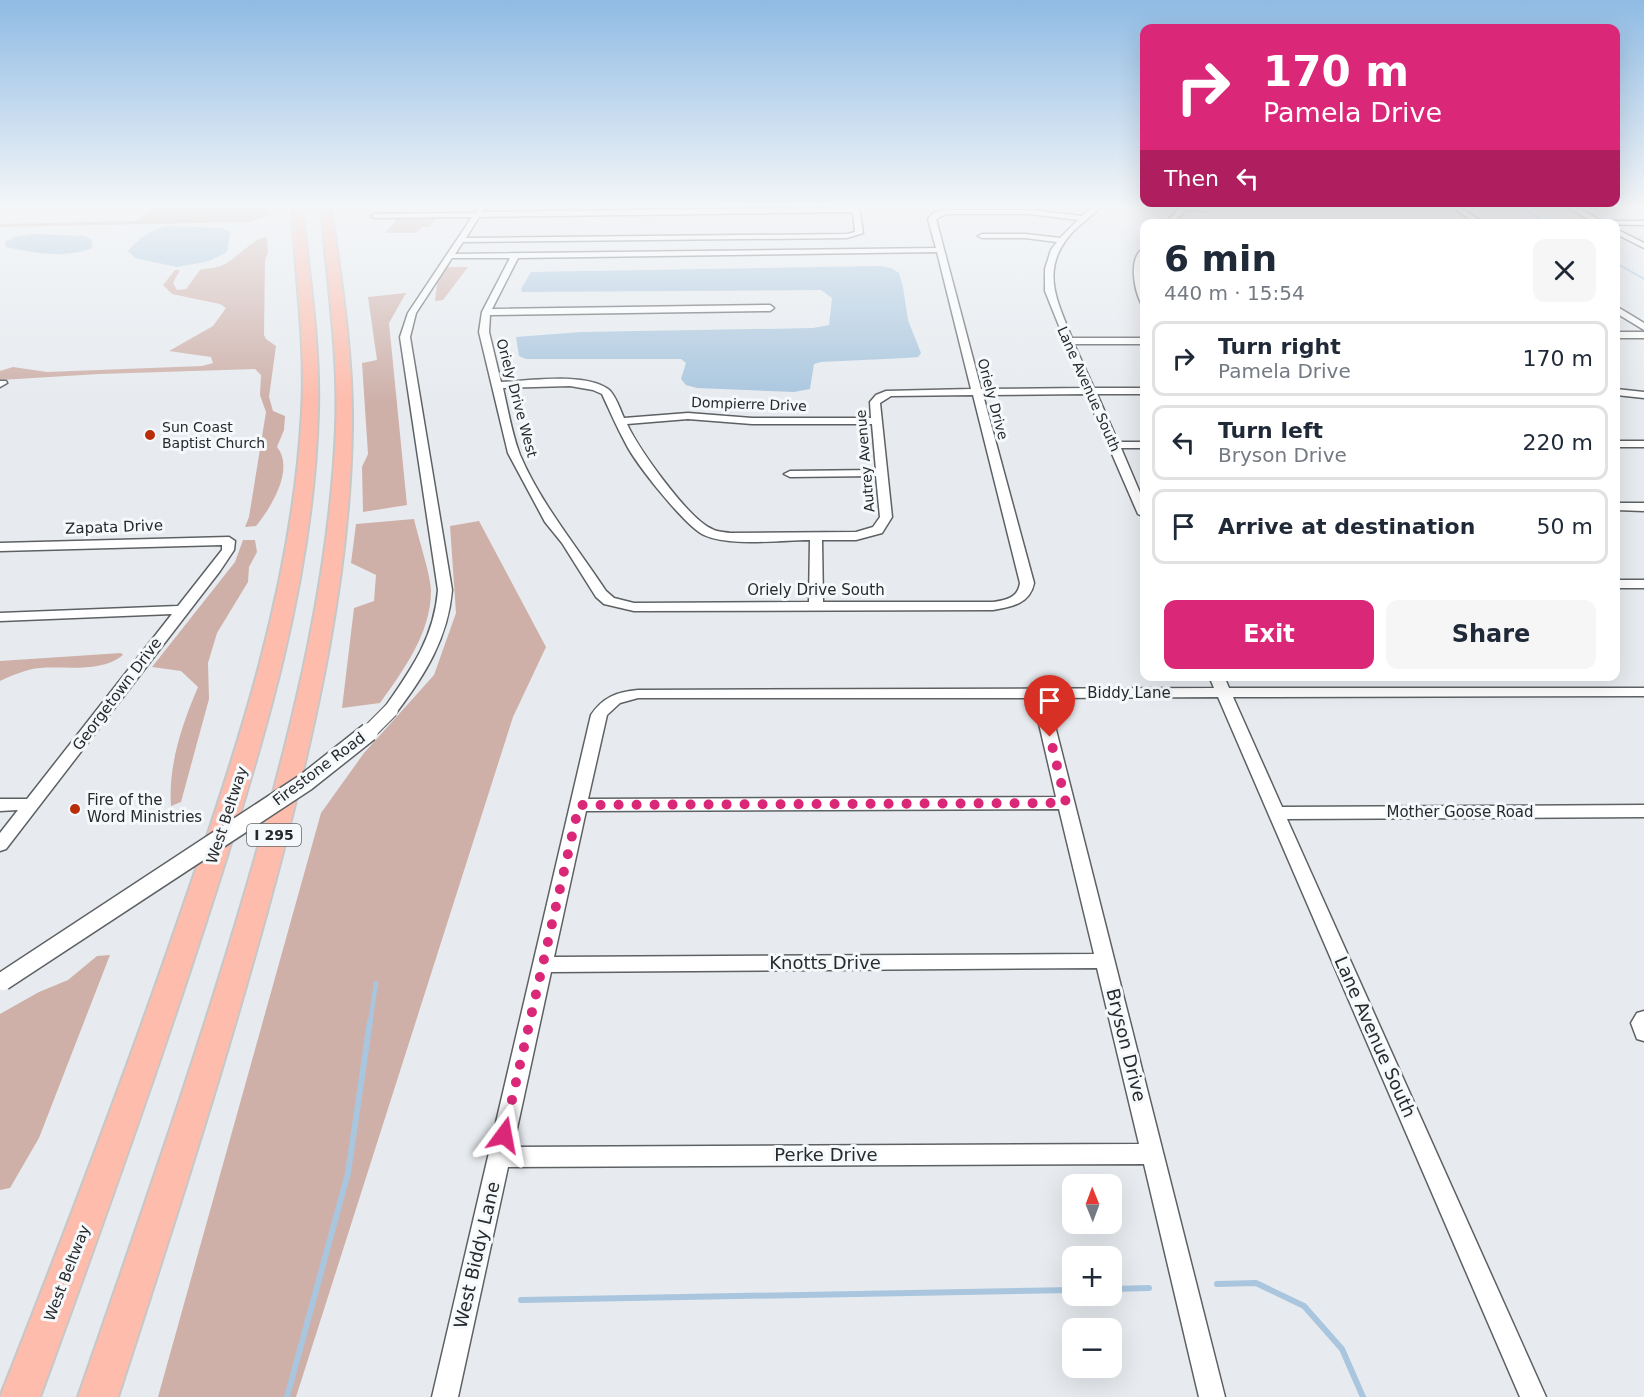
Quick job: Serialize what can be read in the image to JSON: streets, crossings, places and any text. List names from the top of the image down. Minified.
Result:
{"streets":{"highway":["West Beltway","I 295"],"street":["Lane Avenue South","Oriely Drive West","Oriely Drive","Dompierre Drive","Autrey Avenue","Zapata Drive","Oriely Drive South","Biddy Lane","Georgetown Drive","Firestone Road","Mother Goose Road","Knotts Drive","Bryson Drive","Perke Drive","West Biddy Lane"]},"crossings":[["Lane Avenue South","Biddy Lane"],["Lane Avenue South","Mother Goose Road"],["Oriely Drive West","Oriely Drive South"],["Oriely Drive","Autrey Avenue"],["Oriely Drive","Oriely Drive South"],["Dompierre Drive","Autrey Avenue"],["Zapata Drive","Georgetown Drive"],["Biddy Lane","Bryson Drive"],["Biddy Lane","West Biddy Lane"],["Knotts Drive","Bryson Drive"],["Knotts Drive","West Biddy Lane"],["Bryson Drive","Perke Drive"],["Perke Drive","West Biddy Lane"]],"places":["Sun Coast Baptist Church","Fire of the Word Ministries"],"north":"top","page":{"turn":["170 m","Pamela Drive"],"then":"Then","heading":["6 min","440 m · 15:54"],"list":[{"name":"Turn right","note":"Pamela Drive","value":"170 m"},{"name":"Turn left","note":"Bryson Drive","value":"220 m"},{"name":"Arrive at destination","value":"50 m"}],"buttons":["Exit","Share"],"map_buttons":["+","−"]}}
